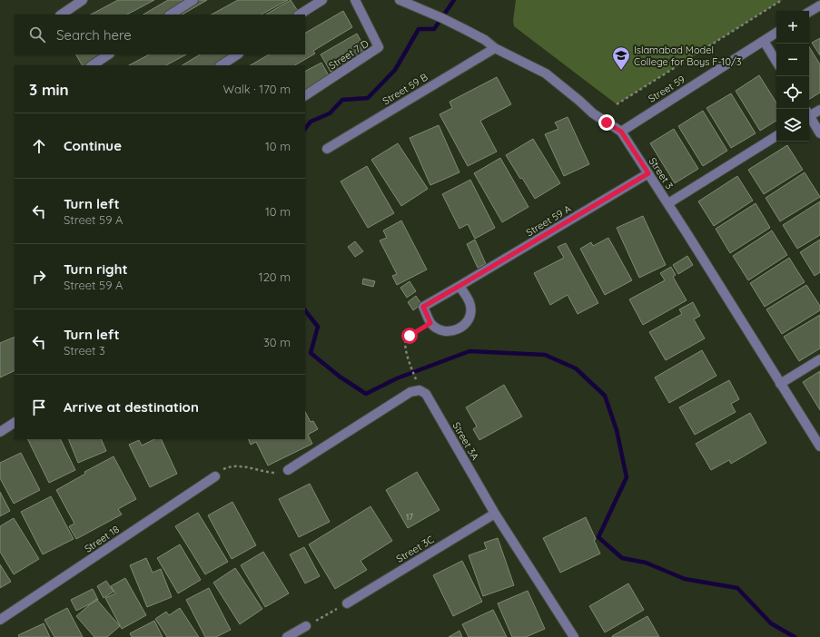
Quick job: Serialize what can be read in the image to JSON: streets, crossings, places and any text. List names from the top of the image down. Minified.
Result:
{"streets":{"street":["Street 7 D","Street 59 B","Street 59","Street 3","Street 59 A","Street 3A","Street 18","Street 3C"]},"crossings":[["Street 59 B","Street 3"],["Street 59","Street 3"],["Street 3","Street 59 A"],["Street 3A","Street 3C"]],"places":{"school or university":["Islamabad Model College for Boys F-10/3"]},"house_numbers":["17"],"page":{"map_buttons":["+","−"],"search":"Search here","heading":["3 min","Walk · 170 m"],"list":[["Continue","10 m"],["Turn left","Street 59 A","10 m"],["Turn right","Street 59 A","120 m"],["Turn left","Street 3","30 m"],"Arrive at destination"]}}
